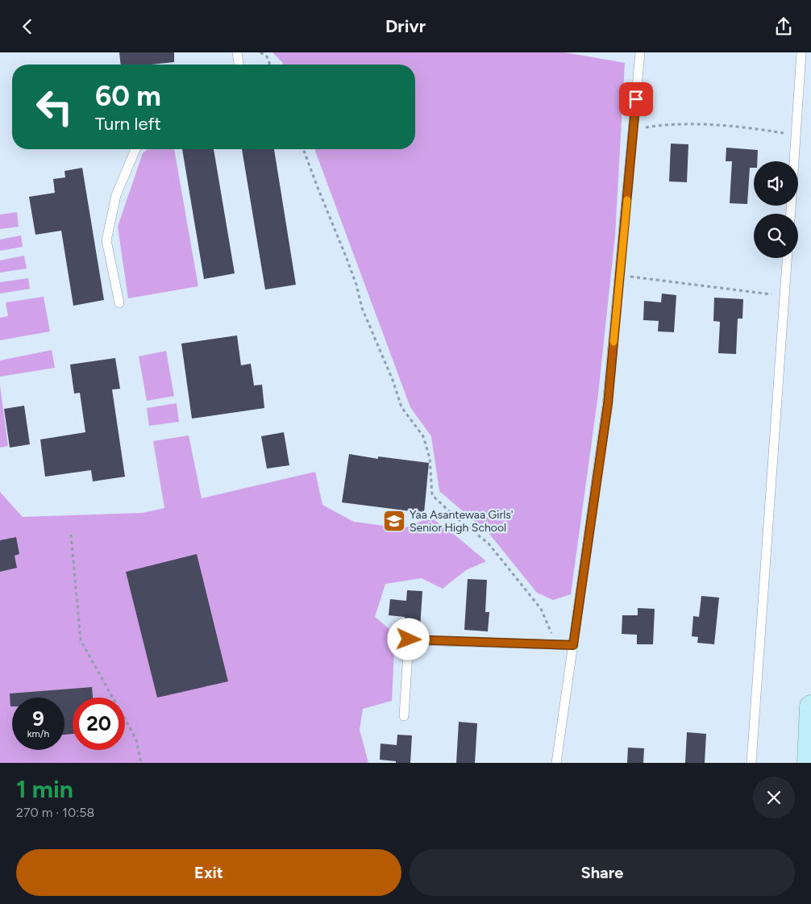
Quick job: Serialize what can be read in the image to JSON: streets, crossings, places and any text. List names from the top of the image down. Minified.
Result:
{"places":{"school or university":["Yaa Asantewaa Girls' Senior High School"]},"page":{"header":"Drivr","turn":["60 m","Turn left"],"speed":"9 km/h","limit":"20","heading":["1 min","270 m · 10:58"],"buttons":["Exit","Share"]}}
